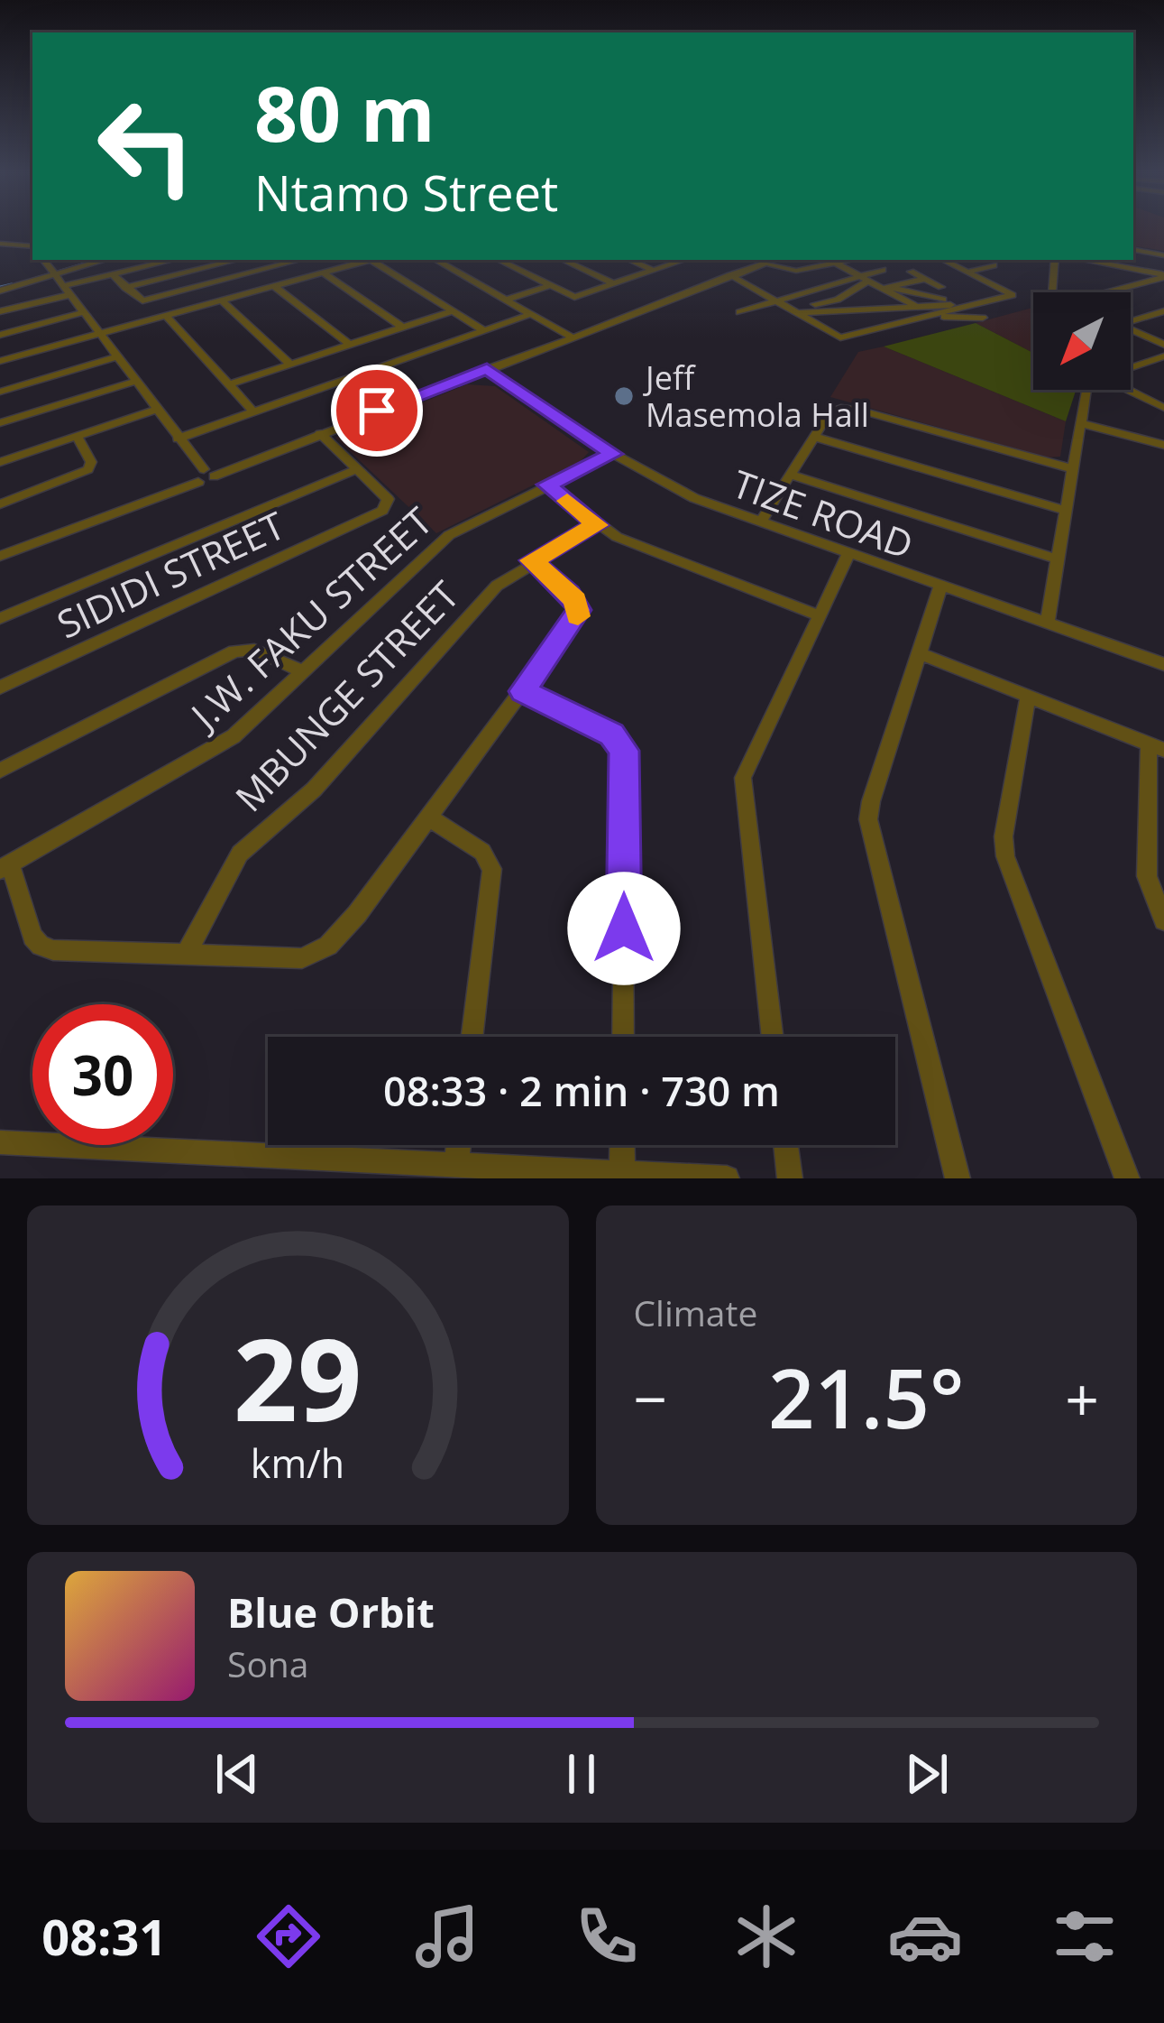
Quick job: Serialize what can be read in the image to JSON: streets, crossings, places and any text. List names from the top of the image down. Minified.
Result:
{"streets":{"street":["TIZE ROAD","SIDIDI STREET","J.W. FAKU STREET","MBUNGE STREET"]},"crossings":[["TIZE ROAD","J.W. FAKU STREET"]],"places":["Jeff Masemola Hall"],"north":"bottom left","page":{"turn":["80 m","Ntamo Street"],"limit":"30","trip":"08:33 · 2 min · 730 m","tile":"Climate","heat":["−","21.5°","+"],"song":["Blue Orbit","Sona"],"tabs":"08:31","gauge":["29","km/h"]}}
